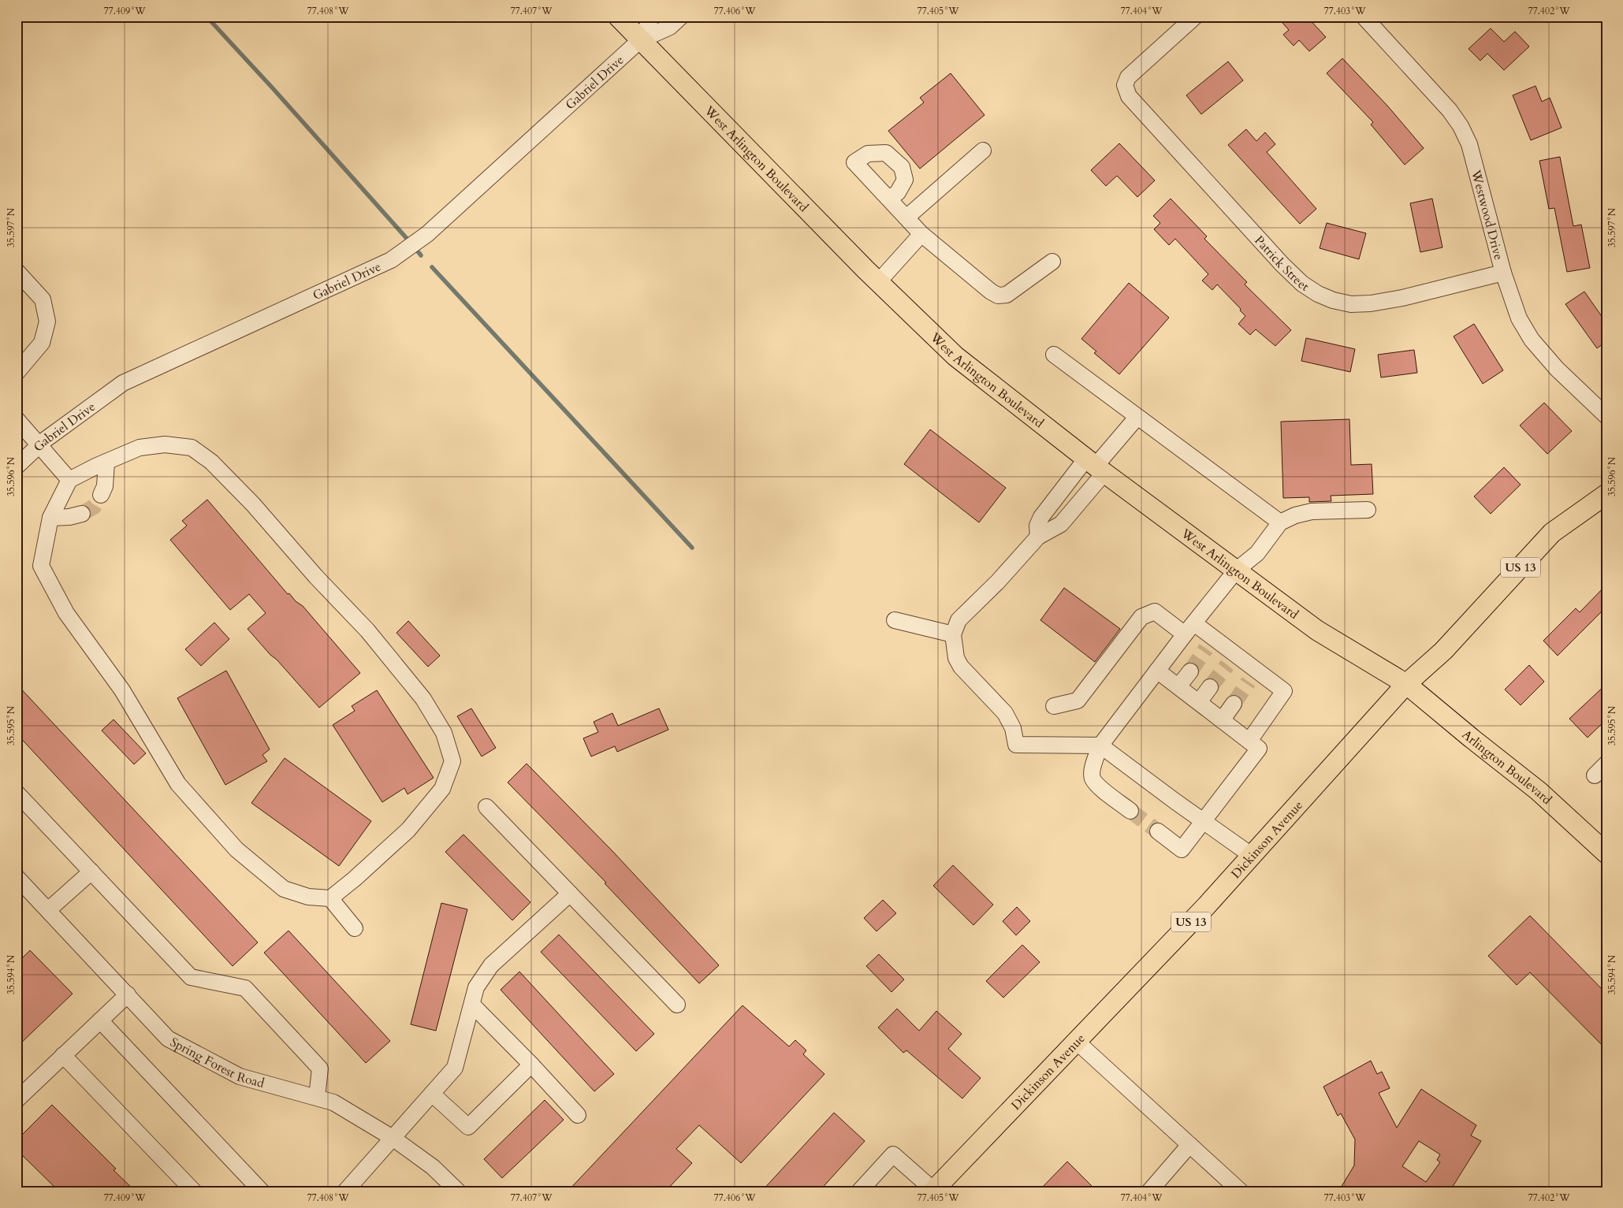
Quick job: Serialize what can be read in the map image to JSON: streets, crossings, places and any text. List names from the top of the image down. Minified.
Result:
{"streets":{"main road":["West Arlington Boulevard","US 13","Arlington Boulevard","Dickinson Avenue"],"street":["Gabriel Drive","Westwood Drive","Patrick Street","Spring Forest Road"]},"crossings":[["Gabriel Drive","West Arlington Boulevard"],["West Arlington Boulevard","Arlington Boulevard"],["West Arlington Boulevard","Dickinson Avenue"],["Westwood Drive","Patrick Street"],["Arlington Boulevard","Dickinson Avenue"]],"coordinates":["77.409°W","77.408°W","77.407°W","77.406°W","77.405°W","77.404°W","77.403°W","77.402°W","35.597°N","35.596°N","35.595°N","35.594°N"]}
